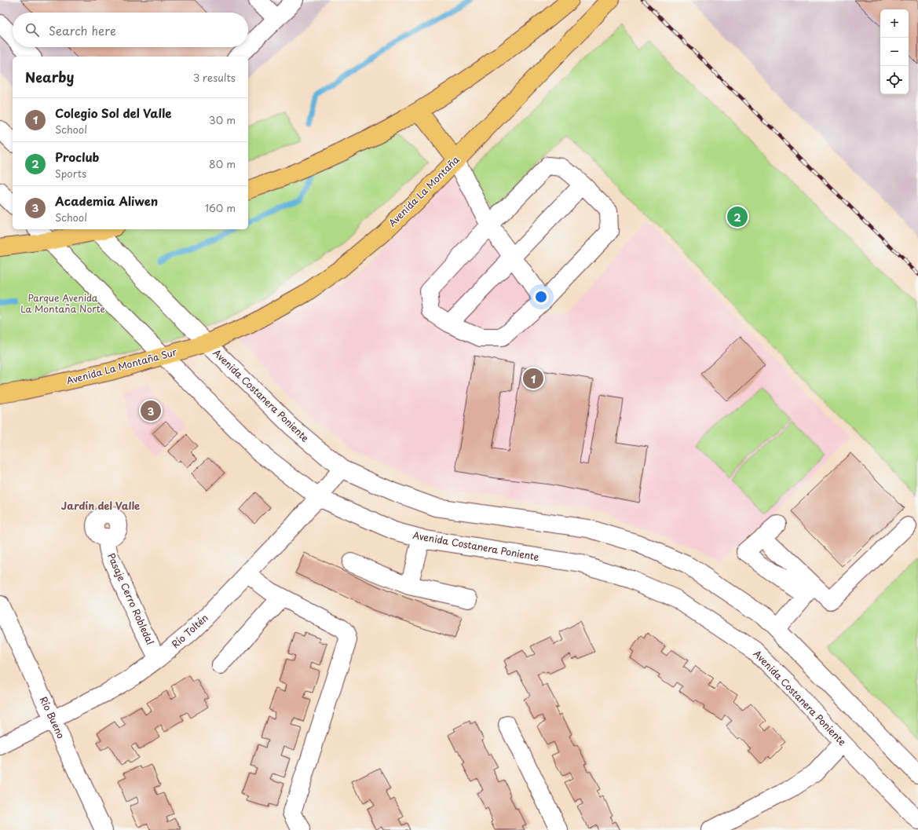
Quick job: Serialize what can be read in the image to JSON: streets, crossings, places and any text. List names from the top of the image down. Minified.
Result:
{"streets":{"main road":["Avenida La Montaña","Avenida La Montaña Sur"],"street":["Avenida Costanera Poniente","Pasaje Cerro Robledal","Río Toltén","Río Bueno"]},"crossings":[["Avenida La Montaña","Avenida La Montaña Sur"],["Avenida La Montaña","Avenida Costanera Poniente"],["Avenida La Montaña Sur","Avenida Costanera Poniente"],["Avenida Costanera Poniente","Río Toltén"],["Pasaje Cerro Robledal","Río Toltén"],["Río Toltén","Río Bueno"]],"districts":["Jardín del Valle"],"parks":["Parque Avenida La Montaña Norte"],"page":{"map_buttons":["+","−"],"search":"Search here","heading":["Nearby","3 results"],"list":[{"mark":"1","name":"Colegio Sol del Valle","note":"School","value":"30 m"},{"mark":"2","name":"Proclub","note":"Sports","value":"80 m"},{"mark":"3","name":"Academia Aliwen","note":"School","value":"160 m"}],"pins":["2","1","3"]}}
